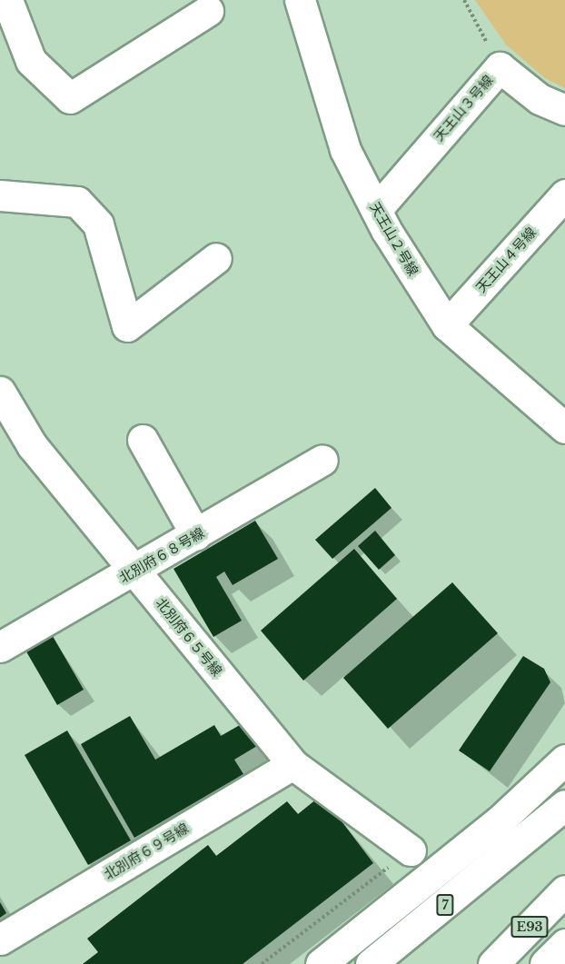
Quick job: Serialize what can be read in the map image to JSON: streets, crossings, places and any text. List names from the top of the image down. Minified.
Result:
{"streets":{"main road":["天王山３号線","天王山２号線","天王山４号線","北別府６８号線","北別府６５号線","北別府６９号線","7","E93"]},"crossings":[["天王山３号線","天王山２号線"],["天王山２号線","天王山４号線"],["北別府６８号線","北別府６５号線"],["北別府６５号線","北別府６９号線"]]}
